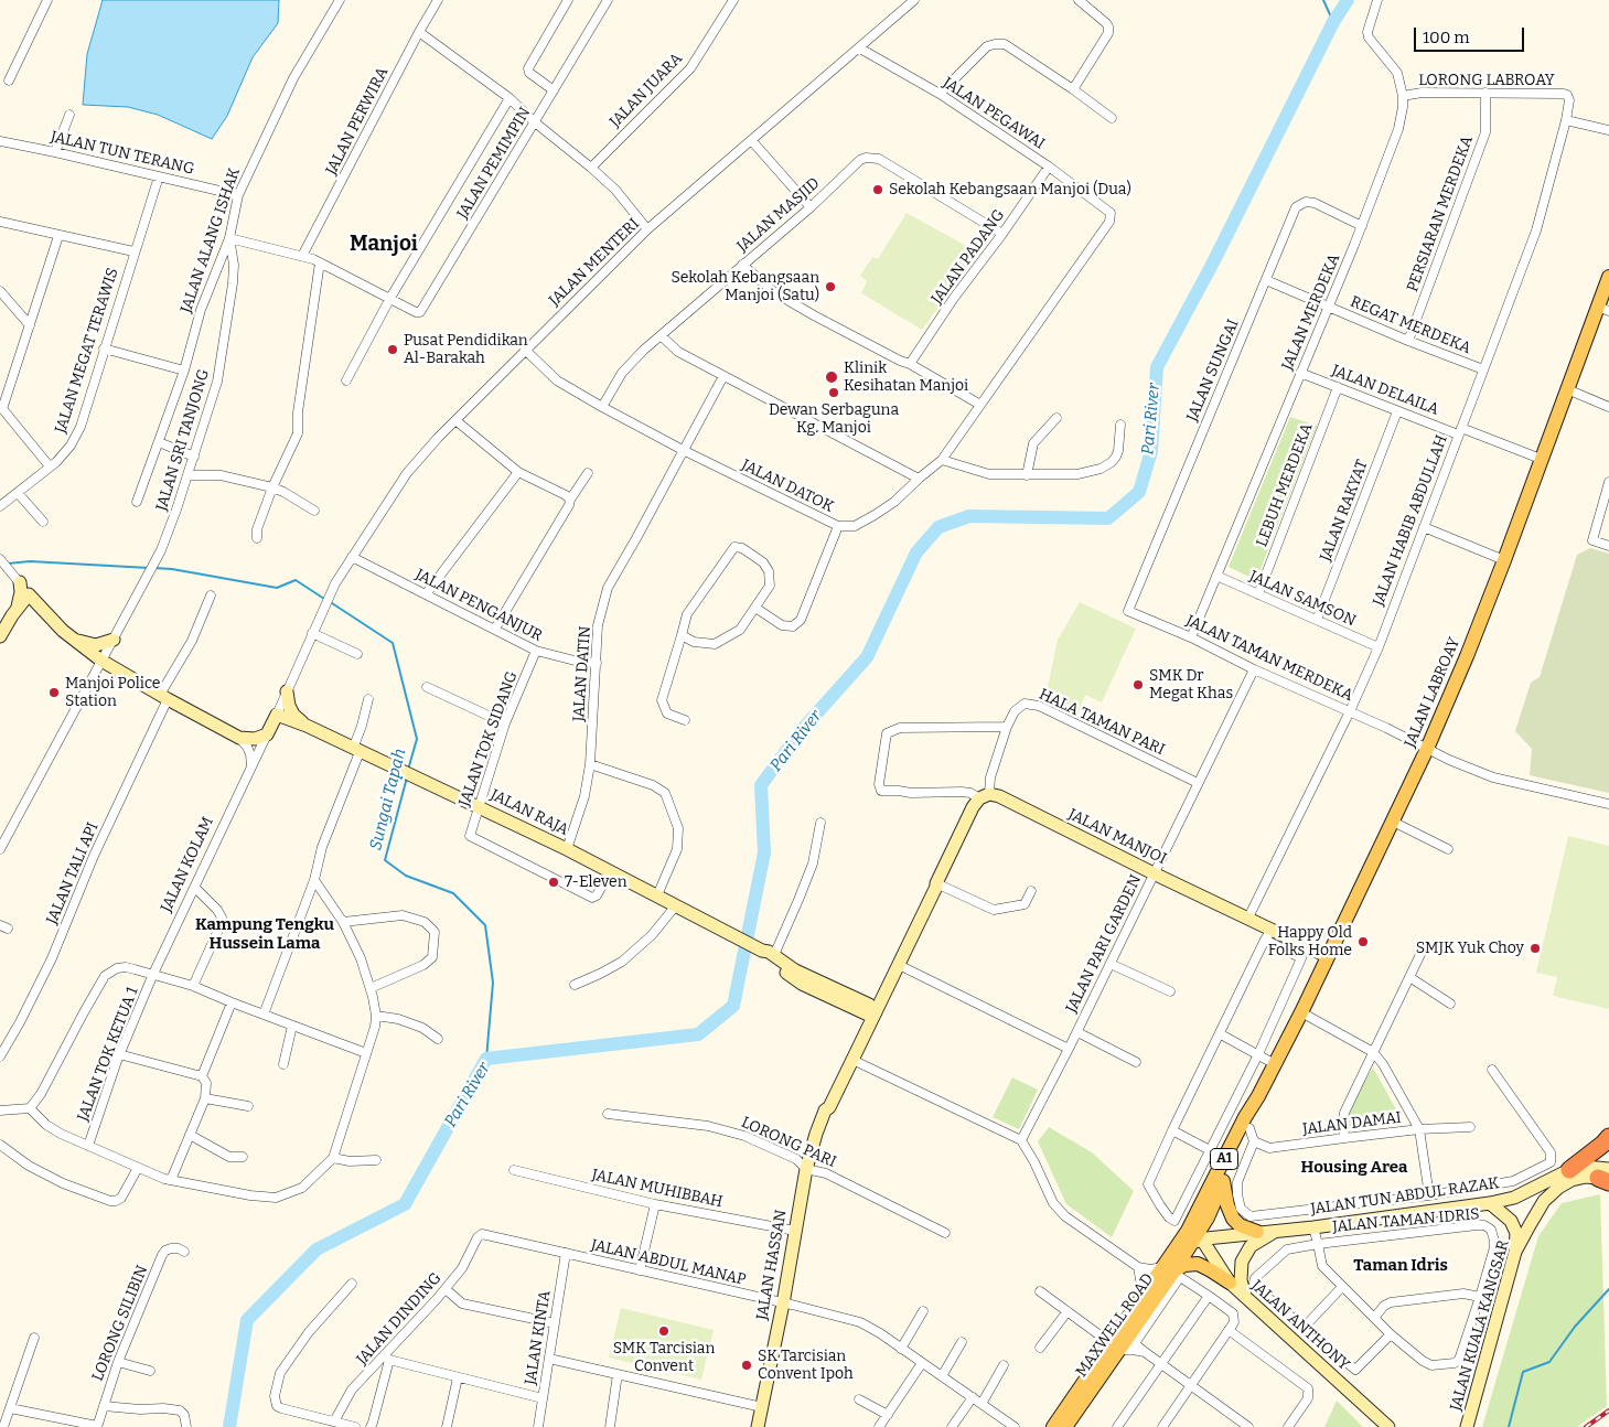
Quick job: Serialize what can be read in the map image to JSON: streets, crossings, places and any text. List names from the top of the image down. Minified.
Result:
{"streets":{"main road":["JALAN LABROAY","A1","MAXWELL ROAD"],"street":["LORONG LABROAY","JALAN JUARA","JALAN PEGAWAI","JALAN PERWIRA","JALAN TUN TERANG","JALAN PEMIMPIN","PERSIARAN MERDEKA","JALAN MASJID","JALAN ALANG ISHAK","JALAN PADANG","JALAN MENTERI","JALAN MERDEKA","REGAT MERDEKA","JALAN MEGAT TERAWIS","JALAN SUNGAI","JALAN DELAILA","JALAN SRI TANJONG","LEBUH MERDEKA","JALAN DATOK","JALAN RAKYAT","JALAN HABIB ABDULLAH","JALAN SAMSON","JALAN PENGANJUR","JALAN TAMAN MERDEKA","JALAN DATIN","HALA TAMAN PARI","JALAN TOK SIDANG","JALAN RAJA","JALAN MANJOI","JALAN KOLAM","JALAN TALI API","JALAN PARI GARDEN","JALAN TOK KETUA 1","JALAN DAMAI","LORONG PARI","JALAN MUHIBBAH","JALAN TUN ABDUL RAZAK","JALAN TAMAN IDRIS","JALAN ABDUL MANAP","JALAN HASSAN","JALAN DINDING","LORONG SILIBIN","JALAN ANTHONY","JALAN KUALA KANGSAR","JALAN KINTA"]},"crossings":[["LORONG LABROAY","PERSIARAN MERDEKA"],["LORONG LABROAY","JALAN MERDEKA"],["LORONG LABROAY","JALAN HABIB ABDULLAH"],["JALAN PEGAWAI","JALAN PADANG"],["JALAN PEGAWAI","JALAN MENTERI"],["JALAN PEGAWAI","JALAN DATOK"],["JALAN TUN TERANG","JALAN ALANG ISHAK"],["JALAN TUN TERANG","JALAN MEGAT TERAWIS"],["PERSIARAN MERDEKA","REGAT MERDEKA"],["JALAN MASJID","JALAN PADANG"],["JALAN MASJID","JALAN DATOK"],["JALAN ALANG ISHAK","JALAN SRI TANJONG"],["JALAN MENTERI","JALAN DATOK"],["JALAN MENTERI","JALAN PENGANJUR"],["JALAN MENTERI","JALAN KOLAM"],["JALAN MERDEKA","REGAT MERDEKA"],["JALAN MERDEKA","JALAN SUNGAI"],["JALAN MERDEKA","JALAN DELAILA"],["JALAN MERDEKA","JALAN SAMSON"],["JALAN MERDEKA","JALAN TAMAN MERDEKA"],["REGAT MERDEKA","JALAN SUNGAI"],["REGAT MERDEKA","JALAN HABIB ABDULLAH"],["JALAN SUNGAI","JALAN TAMAN MERDEKA"],["JALAN DELAILA","LEBUH MERDEKA"],["JALAN DELAILA","JALAN RAKYAT"],["JALAN DELAILA","JALAN HABIB ABDULLAH"],["JALAN DELAILA","JALAN LABROAY"],["LEBUH MERDEKA","JALAN SAMSON"],["JALAN DATOK","JALAN DATIN"],["JALAN RAKYAT","JALAN SAMSON"],["JALAN HABIB ABDULLAH","JALAN SAMSON"],["JALAN HABIB ABDULLAH","JALAN TAMAN MERDEKA"],["JALAN HABIB ABDULLAH","JALAN MANJOI"],["JALAN PENGANJUR","JALAN DATIN"],["JALAN PENGANJUR","JALAN TOK SIDANG"],["JALAN TAMAN MERDEKA","JALAN LABROAY"],["JALAN TAMAN MERDEKA","JALAN PARI GARDEN"],["JALAN DATIN","JALAN RAJA"],["JALAN LABROAY","JALAN MANJOI"],["JALAN LABROAY","MAXWELL ROAD"],["HALA TAMAN PARI","JALAN MANJOI"],["HALA TAMAN PARI","JALAN PARI GARDEN"],["JALAN TOK SIDANG","JALAN RAJA"],["JALAN RAJA","JALAN KOLAM"],["JALAN RAJA","JALAN HASSAN"],["JALAN MANJOI","JALAN PARI GARDEN"],["JALAN KOLAM","JALAN TOK KETUA 1"],["JALAN DAMAI","MAXWELL ROAD"],["LORONG PARI","JALAN HASSAN"],["JALAN MUHIBBAH","JALAN HASSAN"],["JALAN TUN ABDUL RAZAK","JALAN TAMAN IDRIS"],["JALAN TUN ABDUL RAZAK","MAXWELL ROAD"],["JALAN TUN ABDUL RAZAK","JALAN ANTHONY"],["JALAN TUN ABDUL RAZAK","JALAN KUALA KANGSAR"],["JALAN ABDUL MANAP","JALAN HASSAN"],["JALAN ABDUL MANAP","JALAN DINDING"],["JALAN ABDUL MANAP","JALAN KINTA"],["MAXWELL ROAD","JALAN ANTHONY"]],"districts":["Manjoi","Kampung Tengku Hussein Lama","Housing Area","Taman Idris"],"water":["Pari River","Sungai Tapah"],"places":["Sekolah Kebangsaan Manjoi (Dua)","Sekolah Kebangsaan Manjoi (Satu)","Pusat Pendidikan Al-Barakah","Klinik Kesihatan Manjoi","Dewan Serbaguna Kg. Manjoi","SMK Dr Megat Khas","Manjoi Police Station","7-Eleven","Happy Old Folks Home","SMJK Yuk Choy","SMK Tarcisian Convent","SK Tarcisian Convent Ipoh"],"scale_bar":"100 m"}
